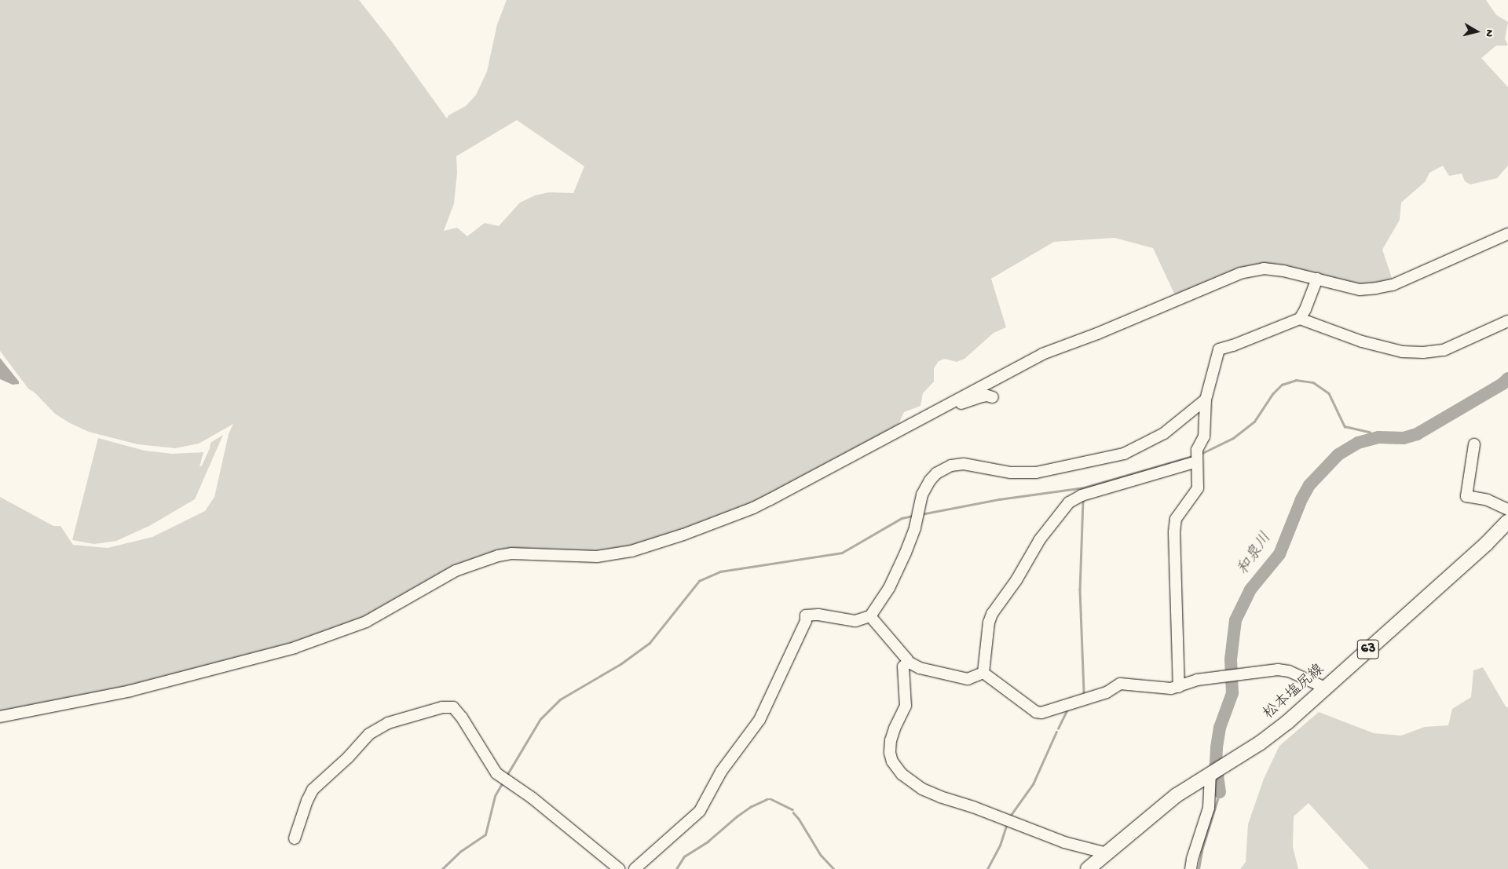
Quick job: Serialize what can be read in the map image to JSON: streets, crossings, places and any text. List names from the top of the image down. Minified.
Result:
{"streets":{"main road":["63","松本塩尻線"]},"water":["和泉川"],"north":"right"}
